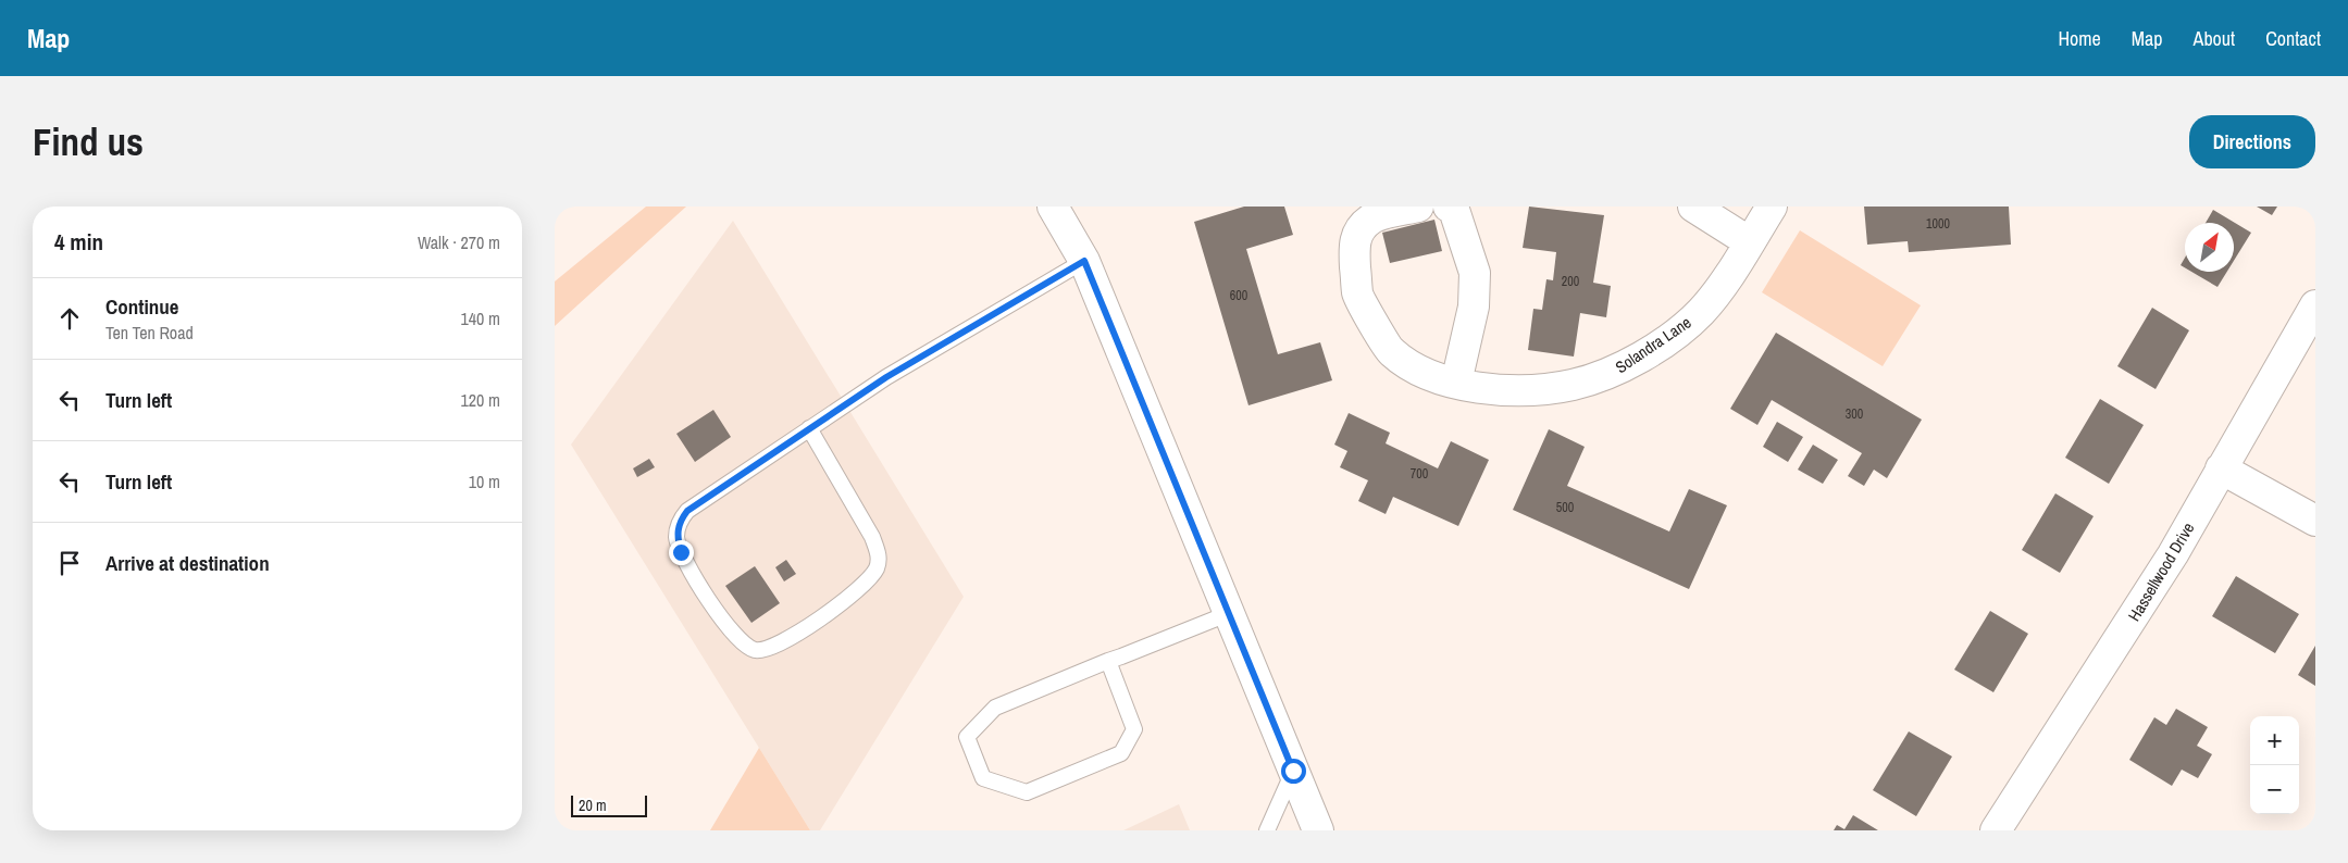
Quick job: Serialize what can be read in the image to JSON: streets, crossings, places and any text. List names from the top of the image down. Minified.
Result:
{"streets":{"street":["Solandra Lane","Hassellwood Drive"]},"house_numbers":["1000","200","600","300","700","500"],"scale_bar":"20 m","north":"top right","page":{"header":"Map","nav":["Home","Map","About","Contact"],"buttons":"Directions","title":"Find us","heading":["4 min","Walk · 270 m"],"list":[["Continue","Ten Ten Road","140 m"],["Turn left","120 m"],["Turn left","10 m"],"Arrive at destination"],"map_buttons":["+","−"],"scale":"20 m"}}
